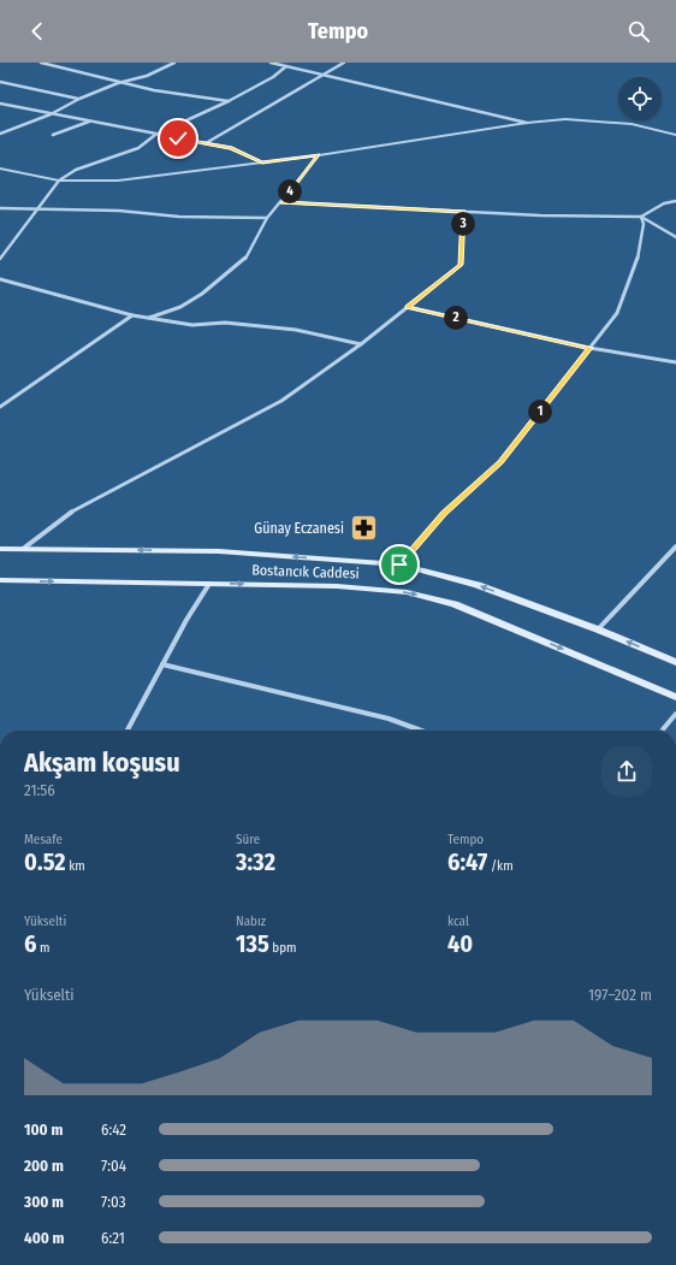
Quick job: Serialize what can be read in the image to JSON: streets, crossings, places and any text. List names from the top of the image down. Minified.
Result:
{"streets":{"main road":["Bostancık Caddesi"]},"places":{"pharmacy":["Günay Eczanesi"]},"page":{"header":"Tempo","pins":["4","3","2","1"],"heading":["Akşam koşusu","21:56"],"stats":[["Mesafe","0.52 km"],["Süre","3:32"],["Tempo","6:47 /km"],["Yükselti","6 m"],["Nabız","135 bpm"],["kcal","40"]],"chart":["Yükselti","197–202 m"],"list":[{"name":"100 m","note":"6:42"},{"name":"200 m","note":"7:04"},{"name":"300 m","note":"7:03"},{"name":"400 m","note":"6:21"}]}}
